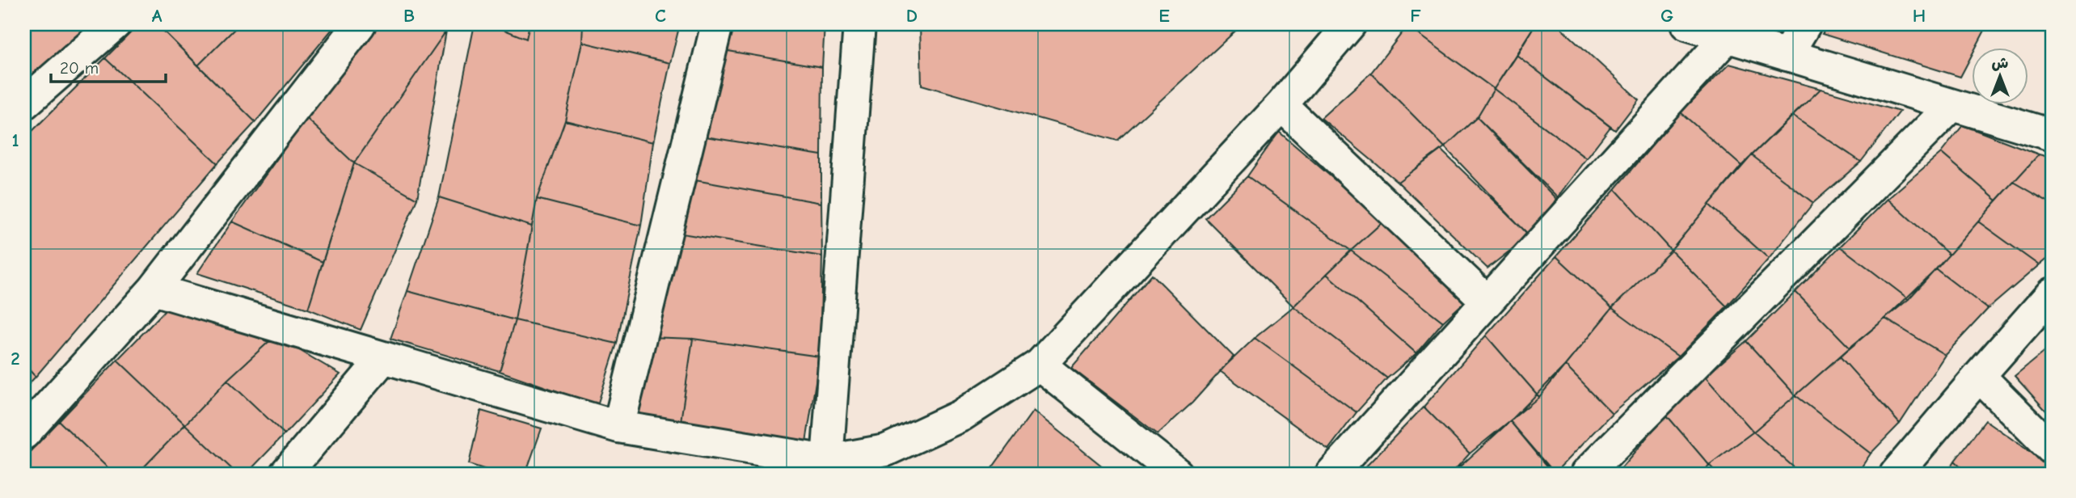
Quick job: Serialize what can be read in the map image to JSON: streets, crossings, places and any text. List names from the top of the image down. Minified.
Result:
{"scale_bar":"20 m","north":"top","grid":{"columns":["A","B","C","D","E","F","G","H"],"rows":["1","2"]}}
